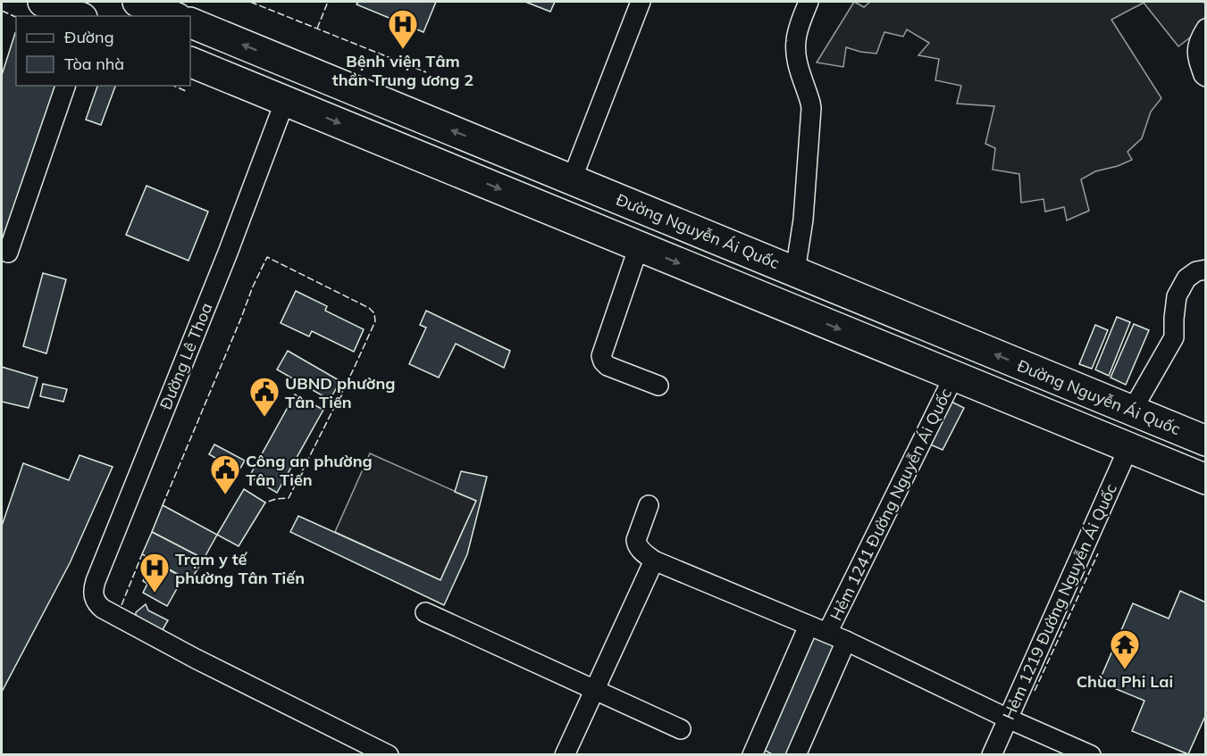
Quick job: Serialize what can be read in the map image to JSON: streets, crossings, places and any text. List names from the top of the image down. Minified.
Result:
{"streets":{"main road":["Đường Nguyễn Ái Quốc"],"street":["Đường Lê Thoa","Hẻm 1241 Đường Nguyễn Ái Quốc","Hẻm 1219 Đường Nguyễn Ái Quốc"]},"places":{"hospital":["Bệnh viện Tâm thần Trung ương 2","Trạm y tế phường Tân Tiến"],"public building":["UBND phường Tân Tiến","Công an phường Tân Tiến"],"temple":["Chùa Phi Lai"]},"legend":["Đường","Tòa nhà"]}
